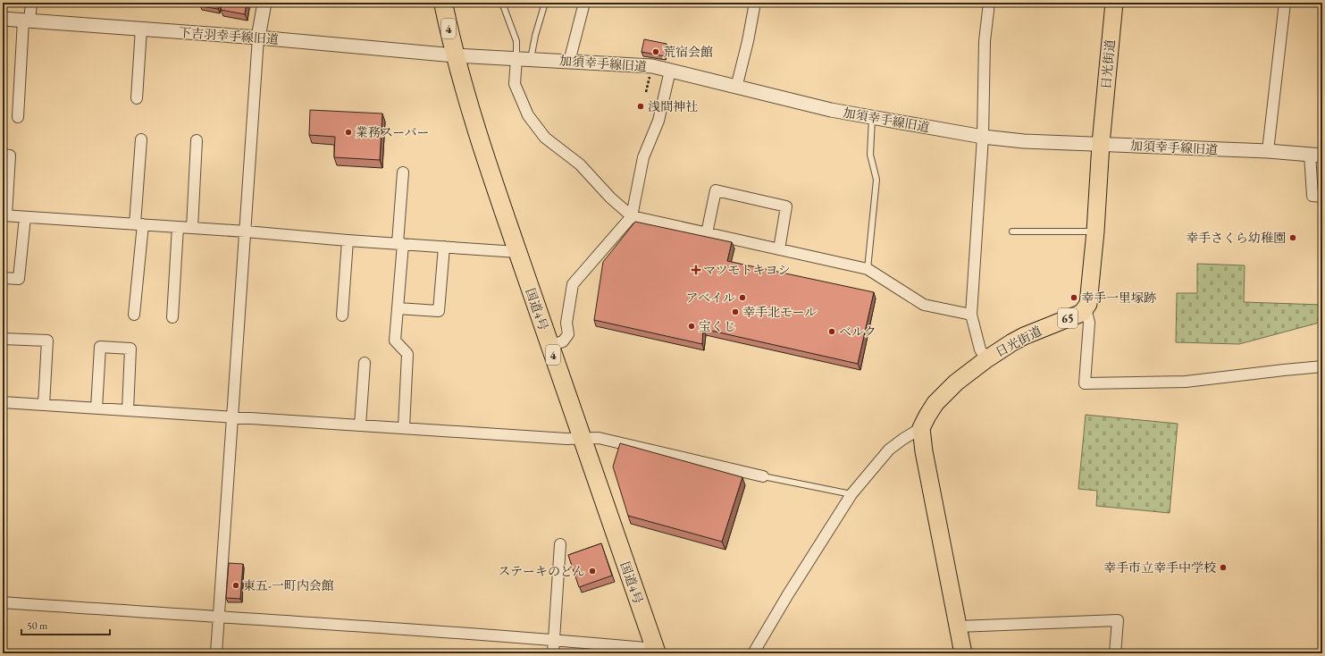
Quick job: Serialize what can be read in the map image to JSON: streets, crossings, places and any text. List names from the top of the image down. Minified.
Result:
{"streets":{"highway":["4","国道4号"],"main road":["日光街道","65"],"street":["下吉羽幸手線旧道","加須幸手線旧道"]},"crossings":[["下吉羽幸手線旧道","加須幸手線旧道"],["下吉羽幸手線旧道","国道4号"],["加須幸手線旧道","日光街道"],["加須幸手線旧道","国道4号"]],"places":{"other":["荒宿会館","浅間神社","業務スーパー","幸手さくら幼稚園","アベイル","幸手一里塚跡","幸手北モール","宝くじ","ベルク","幸手市立幸手中学校","ステーキのどん","東五-一町内会館"],"health":["マツモトキヨシ"]},"scale_bar":"50 m"}
